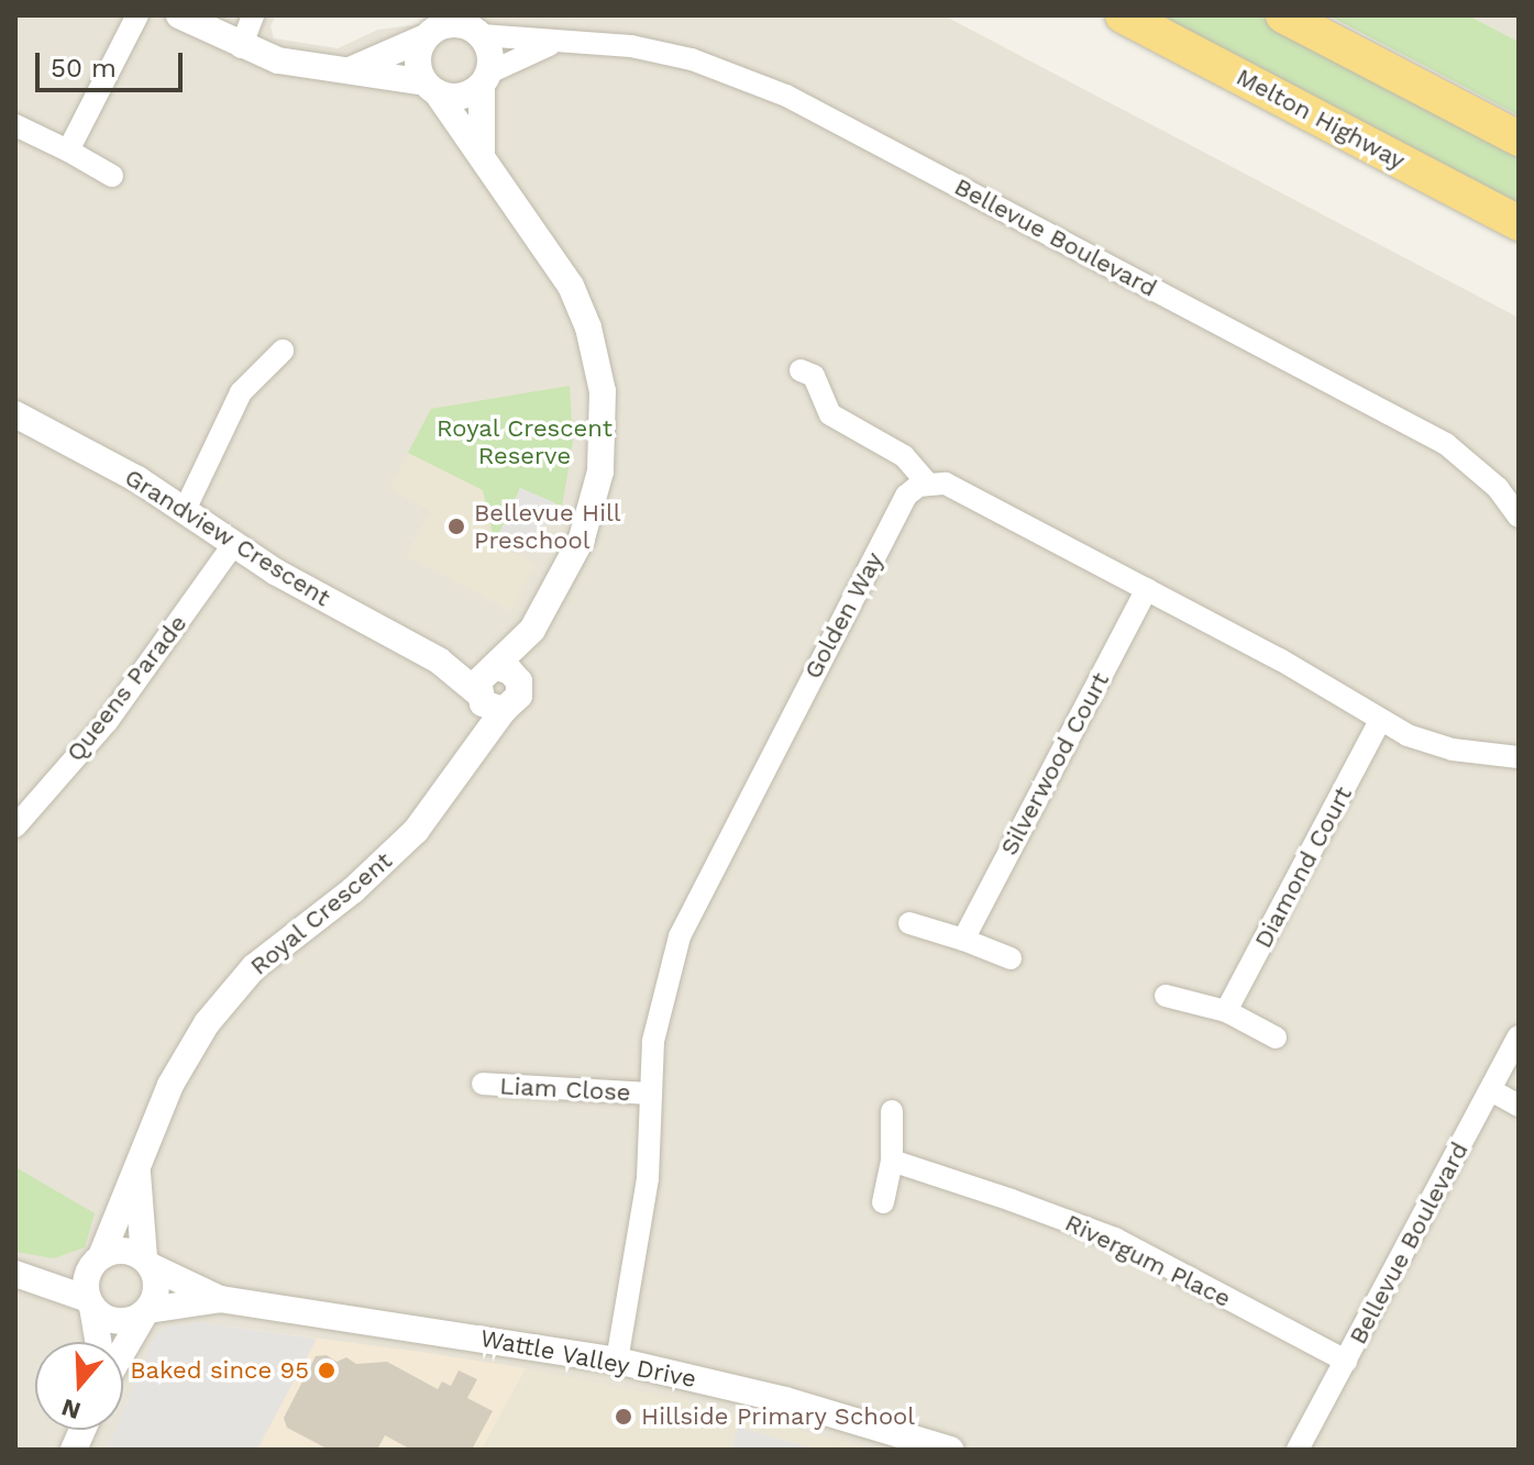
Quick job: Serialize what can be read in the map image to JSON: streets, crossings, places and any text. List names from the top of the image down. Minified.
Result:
{"streets":{"highway":["Melton Highway"],"street":["Bellevue Boulevard","Grandview Crescent","Golden Way","Queens Parade","Silverwood Court","Diamond Court","Royal Crescent","Liam Close","Rivergum Place","Wattle Valley Drive"]},"crossings":[["Bellevue Boulevard","Rivergum Place"],["Grandview Crescent","Queens Parade"],["Grandview Crescent","Royal Crescent"],["Golden Way","Liam Close"],["Golden Way","Wattle Valley Drive"],["Royal Crescent","Wattle Valley Drive"]],"parks":["Royal Crescent Reserve"],"places":["Bellevue Hill Preschool","Baked since 95","Hillside Primary School"],"scale_bar":"50 m","north":"bottom"}
